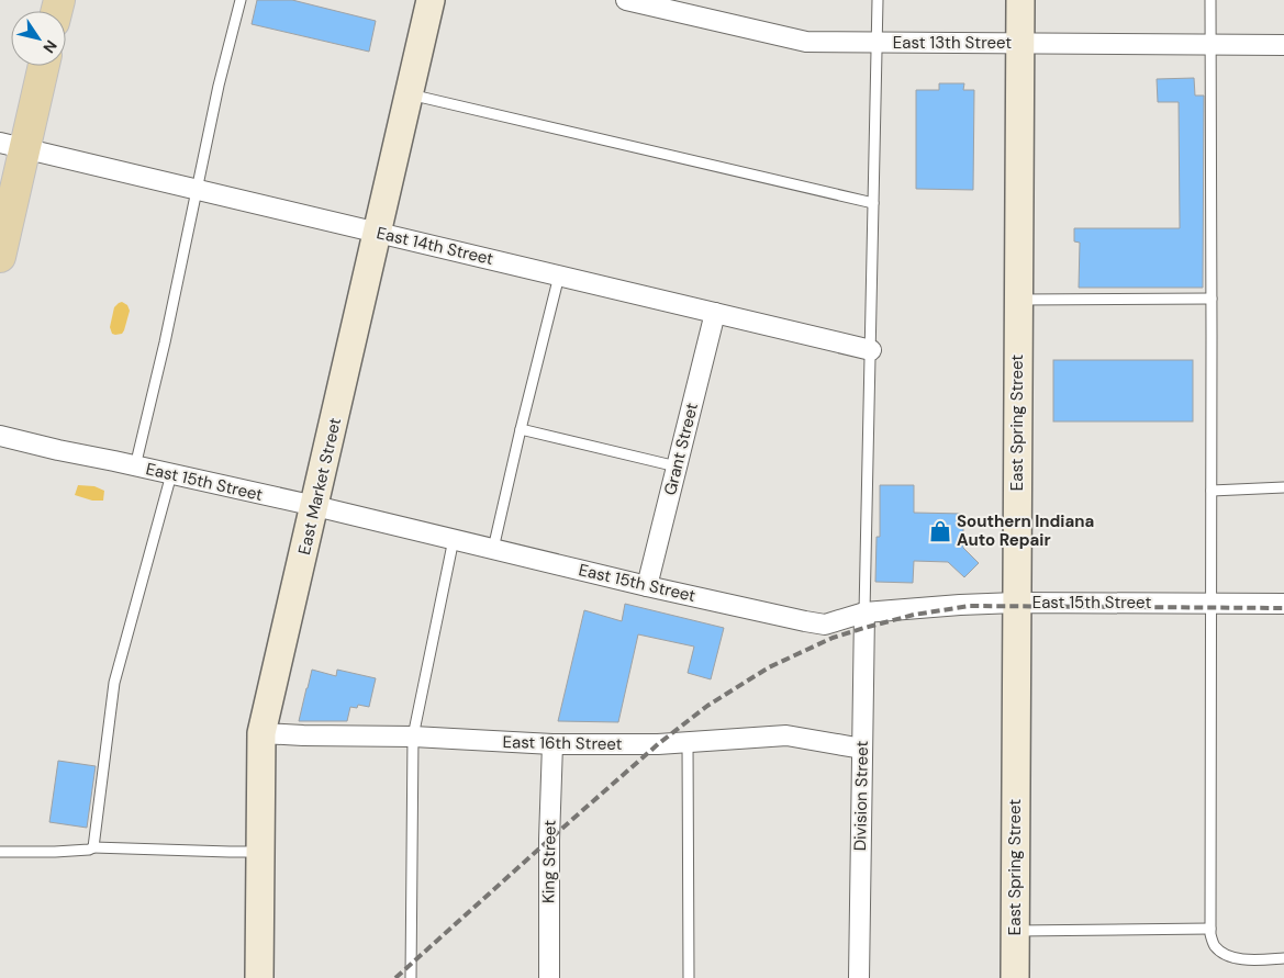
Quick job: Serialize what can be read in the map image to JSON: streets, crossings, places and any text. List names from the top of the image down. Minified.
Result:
{"streets":{"street":["East 13th Street","East 14th Street","East Spring Street","Grant Street","East 15th Street","East Market Street","East 16th Street","Division Street","King Street"]},"crossings":[["East 13th Street","East Spring Street"],["East 14th Street","Grant Street"],["East 14th Street","East Market Street"],["East Spring Street","East 15th Street"],["Grant Street","East 15th Street"],["East 15th Street","East Market Street"],["East 15th Street","Division Street"],["East Market Street","East 16th Street"],["East 16th Street","Division Street"],["East 16th Street","King Street"]],"places":{"shop":["Southern Indiana Auto Repair"]},"north":"bottom right"}
